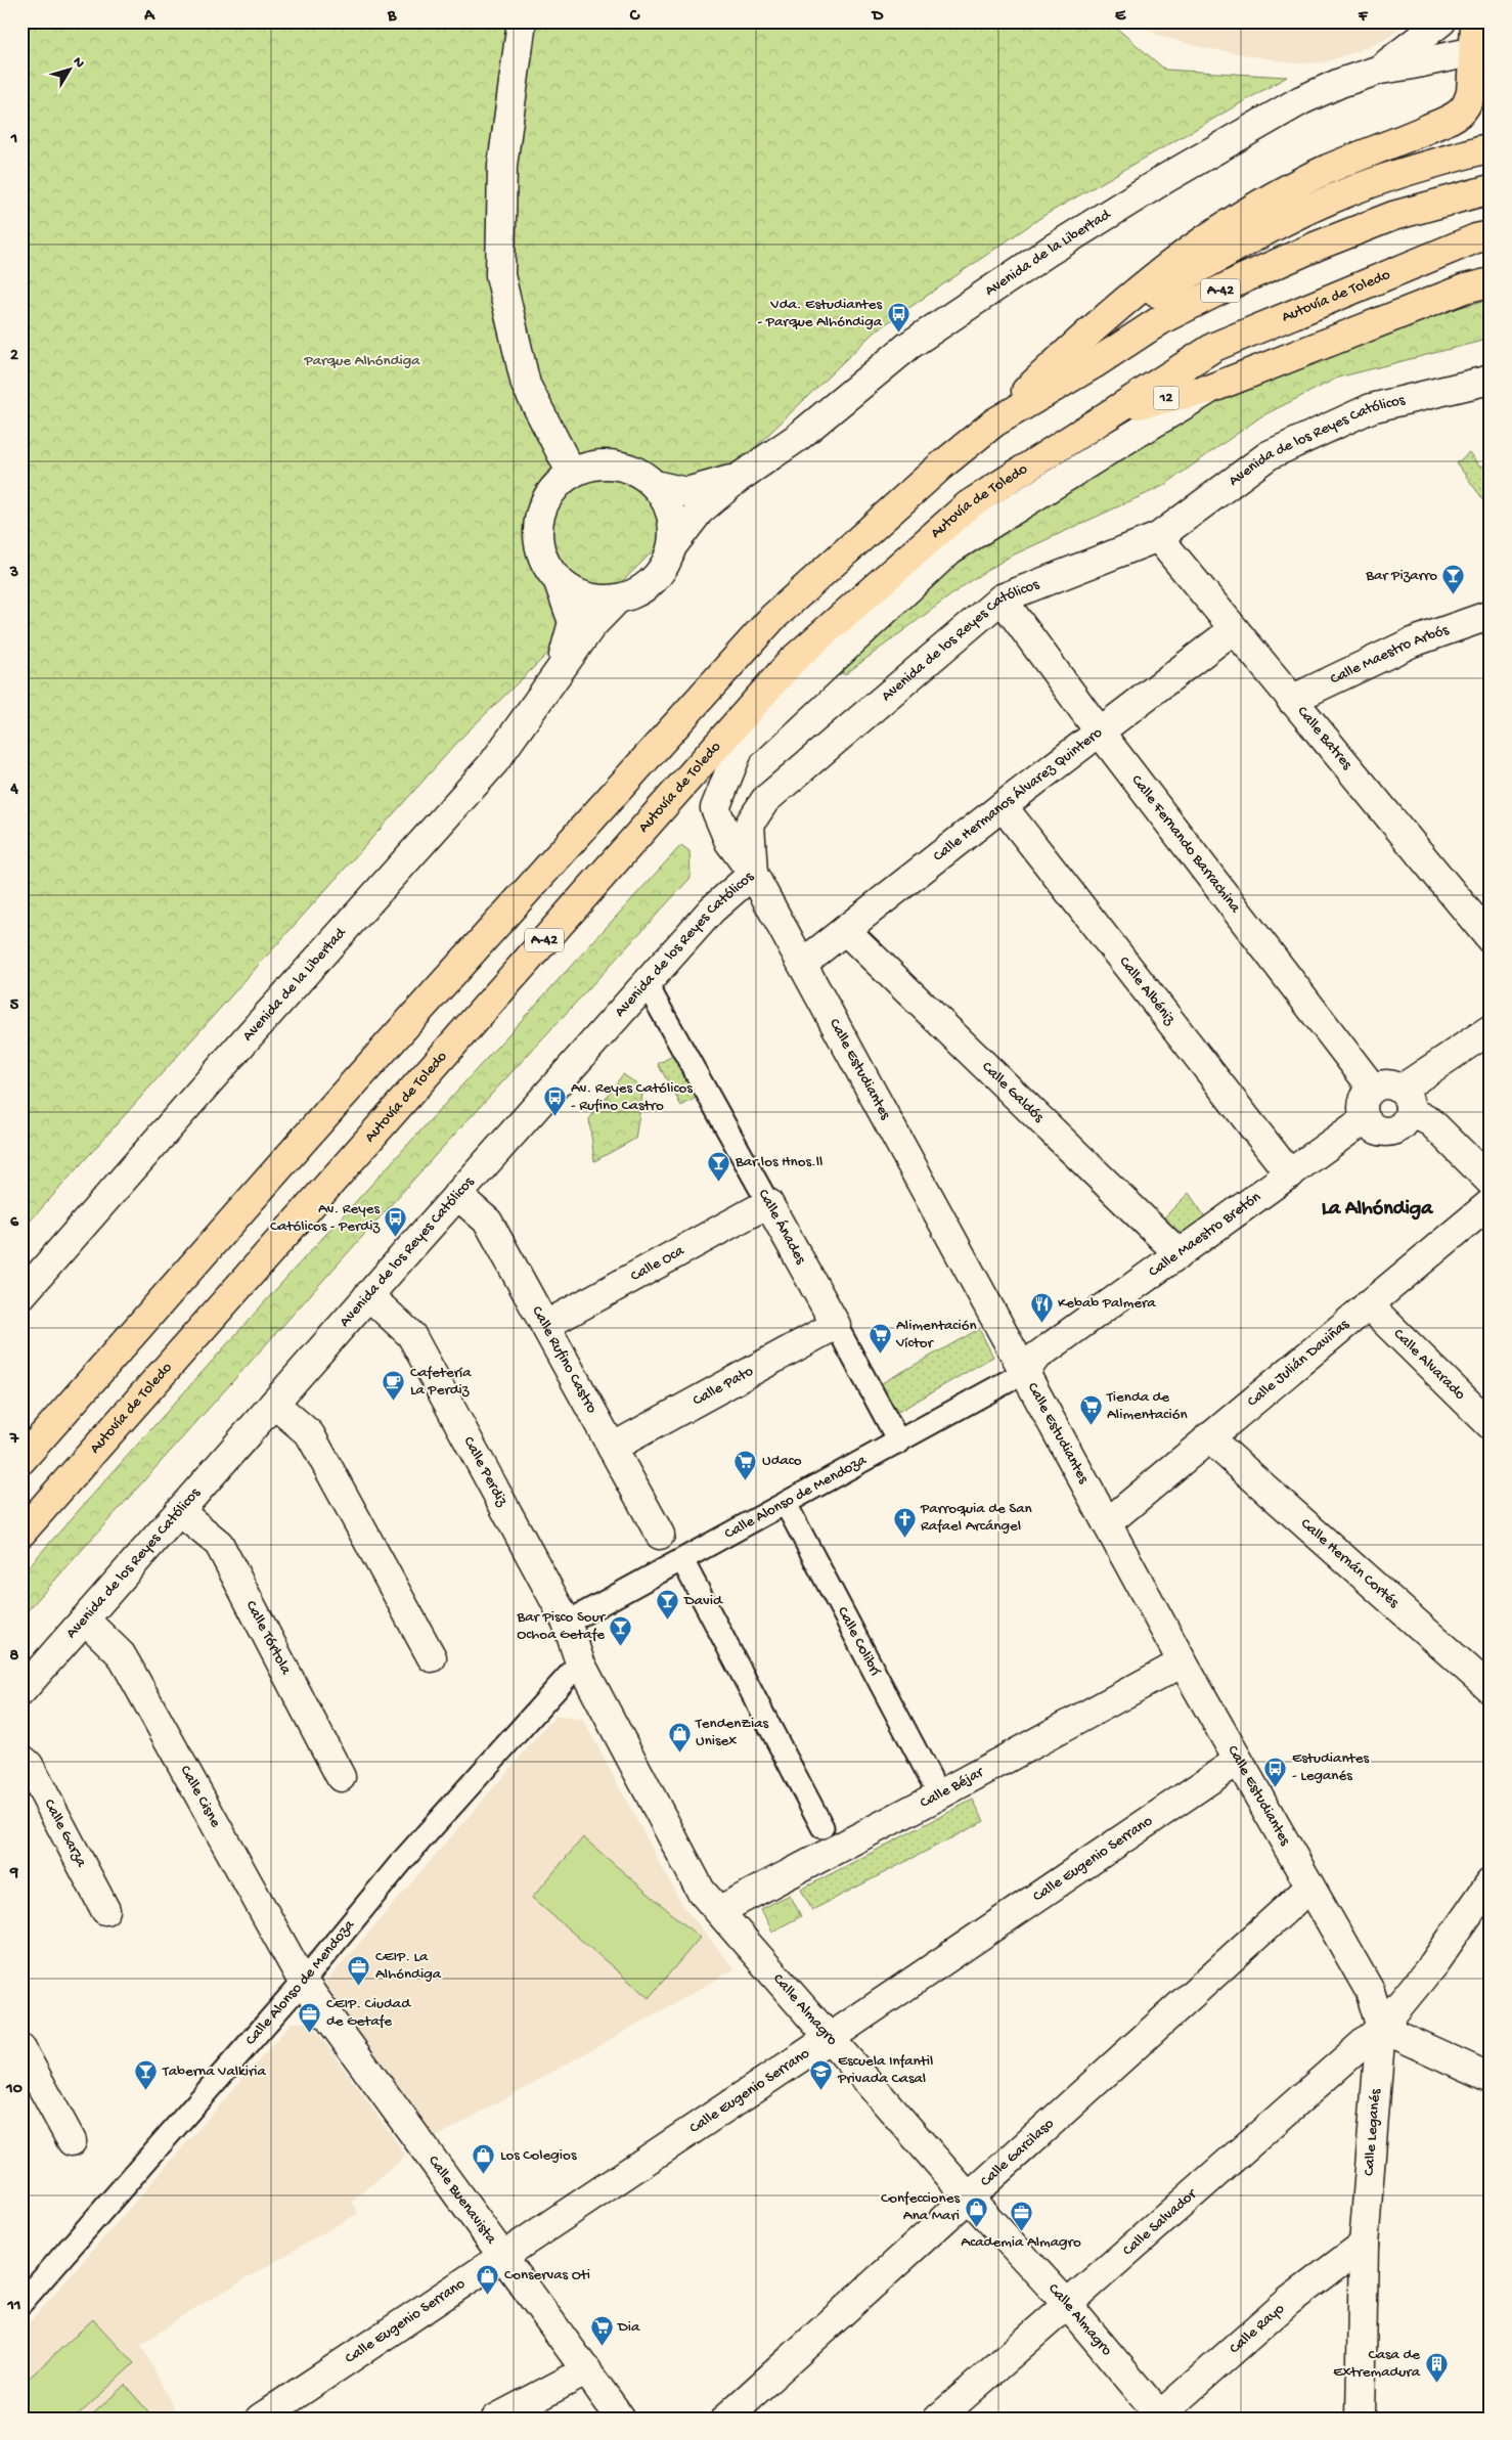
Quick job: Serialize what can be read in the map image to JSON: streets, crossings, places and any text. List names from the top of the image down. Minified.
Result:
{"streets":{"highway":["A-42","Autovía de Toledo","12"],"street":["Avenida de la Libertad","Avenida de los Reyes Católicos","Calle Maestro Arbós","Calle Batres","Calle Hermanos Álvarez Quintero","Calle Fernando Barrachina","Calle Albéniz","Calle Estudiantes","Calle Galdós","Calle Ánades","Calle Maestro Bretón","Calle Oca","Calle Rufino Castro","Calle Julián Daviñas","Calle Alvarado","Calle Pato","Calle Perdiz","Calle Alonso de Mendoza","Calle Hernán Cortés","Calle Tórtola","Calle Colibrí","Calle Béjar","Calle Cisne","Calle Garza","Calle Eugenio Serrano","Calle Almagro","Calle Leganés","Calle Garcilaso","Calle Buenavista","Calle Salvador","Calle Rayo"]},"crossings":[["Autovía de Toledo","12"],["12","Calle Estudiantes"],["Avenida de los Reyes Católicos","Calle Batres"],["Avenida de los Reyes Católicos","Calle Fernando Barrachina"],["Avenida de los Reyes Católicos","Calle Estudiantes"],["Avenida de los Reyes Católicos","Calle Ánades"],["Avenida de los Reyes Católicos","Calle Rufino Castro"],["Avenida de los Reyes Católicos","Calle Perdiz"],["Avenida de los Reyes Católicos","Calle Tórtola"],["Avenida de los Reyes Católicos","Calle Cisne"],["Calle Maestro Arbós","Calle Batres"],["Calle Batres","Calle Hermanos Álvarez Quintero"],["Calle Hermanos Álvarez Quintero","Calle Fernando Barrachina"],["Calle Hermanos Álvarez Quintero","Calle Albéniz"],["Calle Hermanos Álvarez Quintero","Calle Estudiantes"],["Calle Hermanos Álvarez Quintero","Calle Galdós"],["Calle Fernando Barrachina","Calle Maestro Bretón"],["Calle Albéniz","Calle Maestro Bretón"],["Calle Estudiantes","Calle Maestro Bretón"],["Calle Estudiantes","Calle Julián Daviñas"],["Calle Estudiantes","Calle Alonso de Mendoza"],["Calle Estudiantes","Calle Béjar"],["Calle Estudiantes","Calle Eugenio Serrano"],["Calle Estudiantes","Calle Leganés"],["Calle Estudiantes","Calle Garcilaso"],["Calle Estudiantes","Calle Salvador"],["Calle Galdós","Calle Maestro Bretón"],["Calle Ánades","Calle Oca"],["Calle Ánades","Calle Pato"],["Calle Ánades","Calle Alonso de Mendoza"],["Calle Maestro Bretón","Calle Alonso de Mendoza"],["Calle Oca","Calle Rufino Castro"],["Calle Rufino Castro","Calle Pato"],["Calle Julián Daviñas","Calle Alvarado"],["Calle Julián Daviñas","Calle Hernán Cortés"],["Calle Perdiz","Calle Alonso de Mendoza"],["Calle Perdiz","Calle Almagro"],["Calle Alonso de Mendoza","Calle Colibrí"],["Calle Alonso de Mendoza","Calle Cisne"],["Calle Alonso de Mendoza","Calle Almagro"],["Calle Alonso de Mendoza","Calle Buenavista"],["Calle Béjar","Calle Almagro"],["Calle Cisne","Calle Buenavista"],["Calle Eugenio Serrano","Calle Almagro"],["Calle Eugenio Serrano","Calle Buenavista"],["Calle Almagro","Calle Garcilaso"],["Calle Almagro","Calle Salvador"],["Calle Almagro","Calle Rayo"],["Calle Leganés","Calle Salvador"],["Calle Leganés","Calle Rayo"]],"districts":["La Alhóndiga"],"parks":["Parque Alhóndiga"],"places":{"bus stop":["Vda. Estudiantes - Parque Alhóndiga","Av. Reyes Católicos - Rufino Castro","Av. Reyes Católicos - Perdiz","Estudiantes - Leganés"],"bar":["Bar Pizarro","Bar los Hnos.ll","David","Bar Pisco Sour Ochoa Getafe","Taberna Valkiria"],"restaurant":["Kebab Palmera"],"supermarket":["Alimentación Víctor","Tienda de Alimentación","Udaco","Dia"],"cafe":["Cafetería La Perdiz"],"church":["Parroquia de San Rafael Arcángel"],"shop":["TendenZias Unisex","Los Colegios","Confecciones Ana Mari","Conservas Oti"],"office":["CEIP. La Alhóndiga","CEIP. Ciudad de Getafe","Academia Almagro"],"school or university":["Escuela Infantil Privada Casal"],"building":["Casa de Extremadura"]},"north":"top right","grid":{"columns":["A","B","C","D","E","F"],"rows":["1","2","3","4","5","6","7","8","9","10","11"]}}
